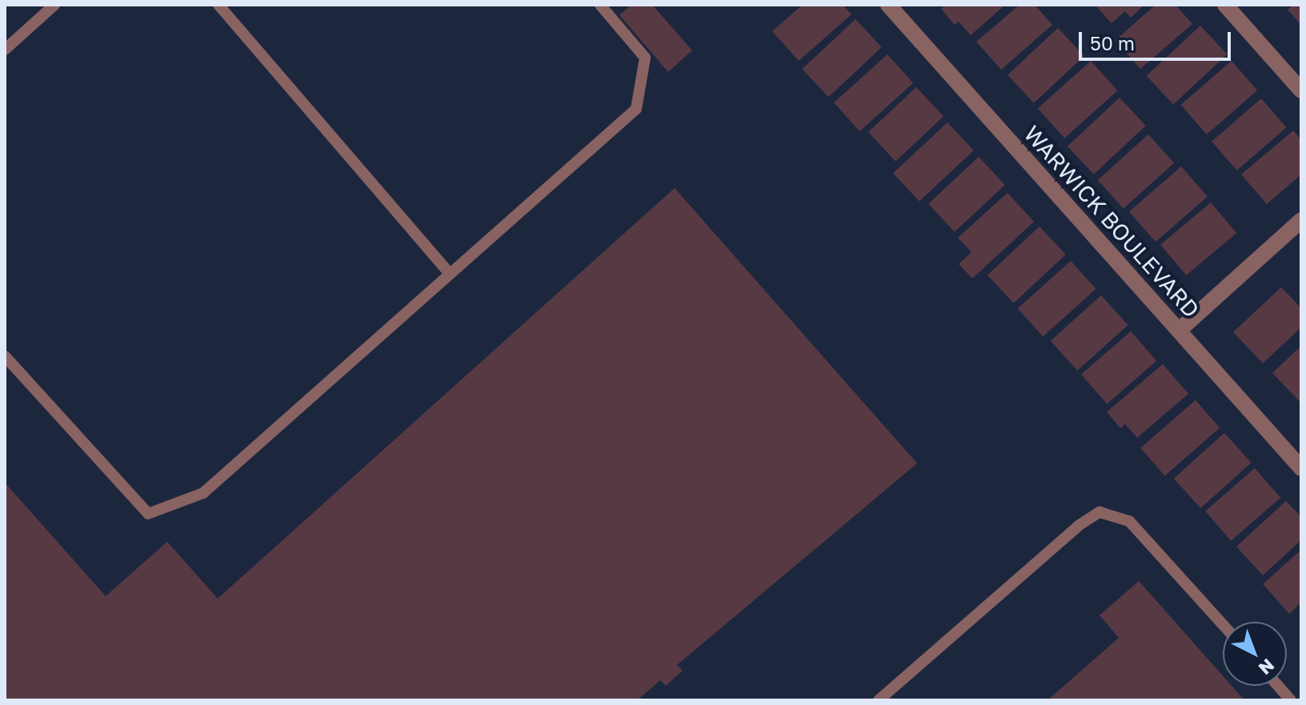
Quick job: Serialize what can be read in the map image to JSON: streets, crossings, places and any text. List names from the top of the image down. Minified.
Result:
{"streets":{"street":["WARWICK BOULEVARD"]},"scale_bar":"50 m","north":"bottom right"}
